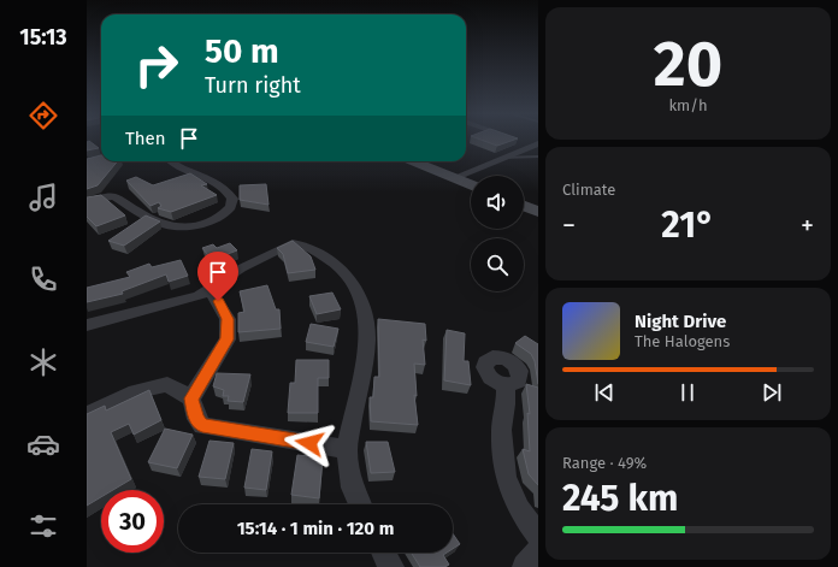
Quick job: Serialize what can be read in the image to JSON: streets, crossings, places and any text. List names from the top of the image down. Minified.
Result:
{"page":{"tabs":"15:13","tile":[["20","km/h"],"Climate",["Range · 49%","245 km"]],"turn":["50 m","Turn right"],"then":"Then","heat":["−","21°","+"],"song":["Night Drive","The Halogens"],"limit":"30","trip":"15:14 · 1 min · 120 m"}}
